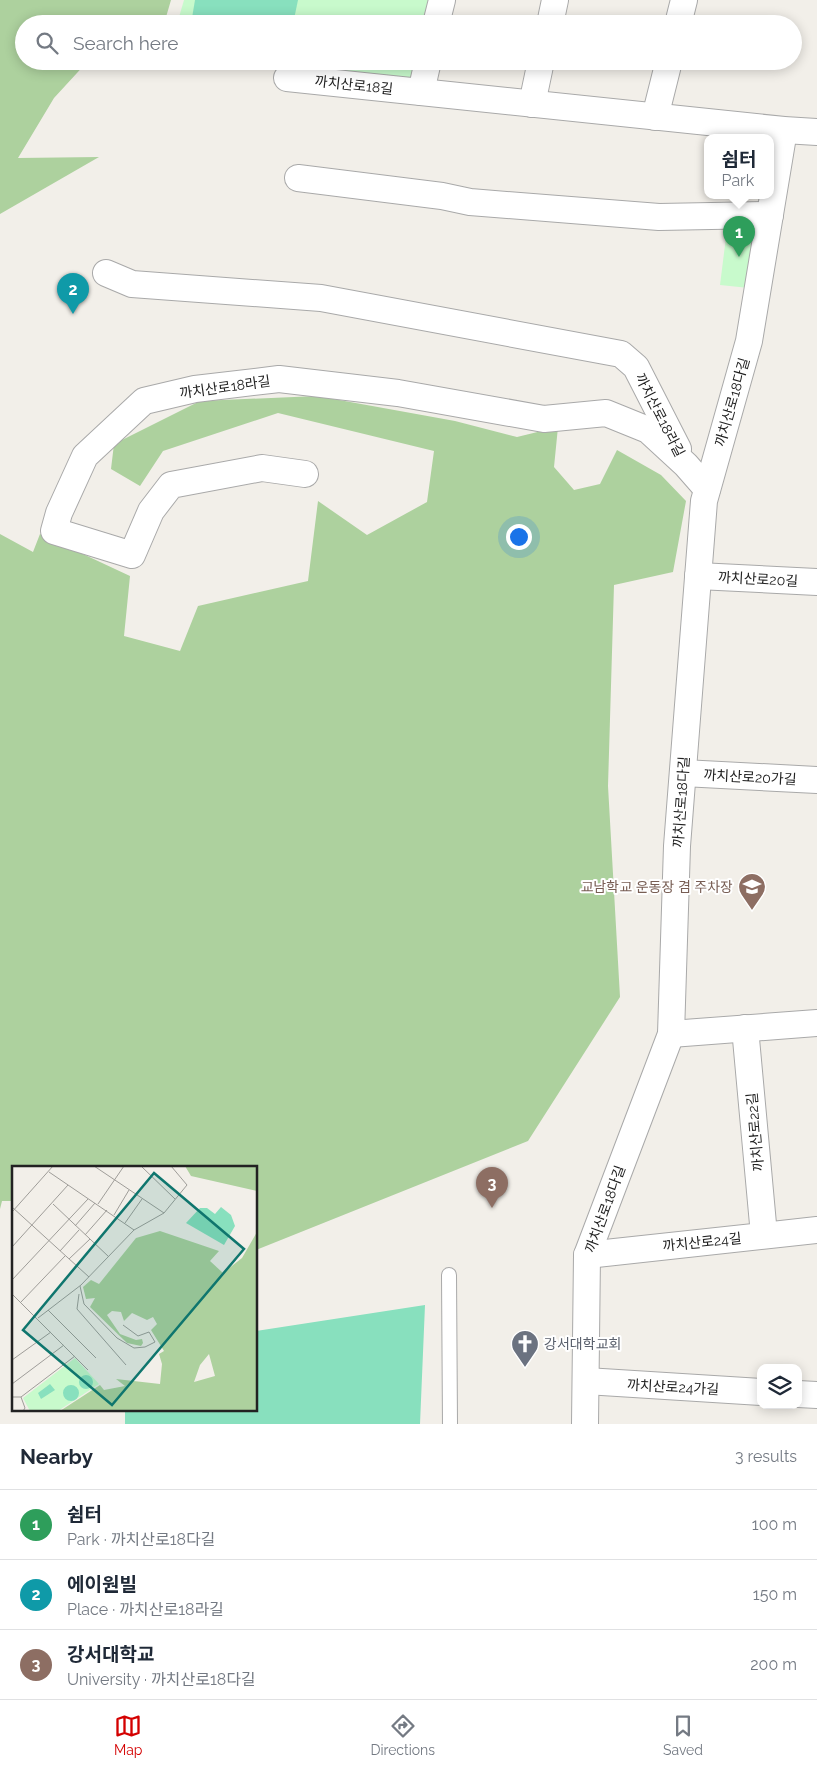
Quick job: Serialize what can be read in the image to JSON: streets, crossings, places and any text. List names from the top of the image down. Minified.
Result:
{"streets":{"street":["까치산로18길","까치산로18라길","까치산로18다길","까치산로20길","까치산로20가길","까치산로22길","까치산로24길","까치산로24가길"]},"crossings":[["까치산로18길","까치산로18다길"],["까치산로18라길","까치산로18다길"],["까치산로18다길","까치산로20길"],["까치산로18다길","까치산로20가길"],["까치산로18다길","까치산로24길"],["까치산로18다길","까치산로24가길"],["까치산로22길","까치산로24길"]],"places":{"school or university":["교남학교 운동장 겸 주차장"],"church":["강서대학교회"]},"page":{"search":"Search here","popup":["쉼터","Park"],"pins":["1","2","3"],"heading":["Nearby","3 results"],"list":[{"mark":"1","name":"쉼터","note":"Park · 까치산로18다길","value":"100 m"},{"mark":"2","name":"에이원빌","note":"Place · 까치산로18라길","value":"150 m"},{"mark":"3","name":"강서대학교","note":"University · 까치산로18다길","value":"200 m"}],"nav":["Map","Directions","Saved"]}}
